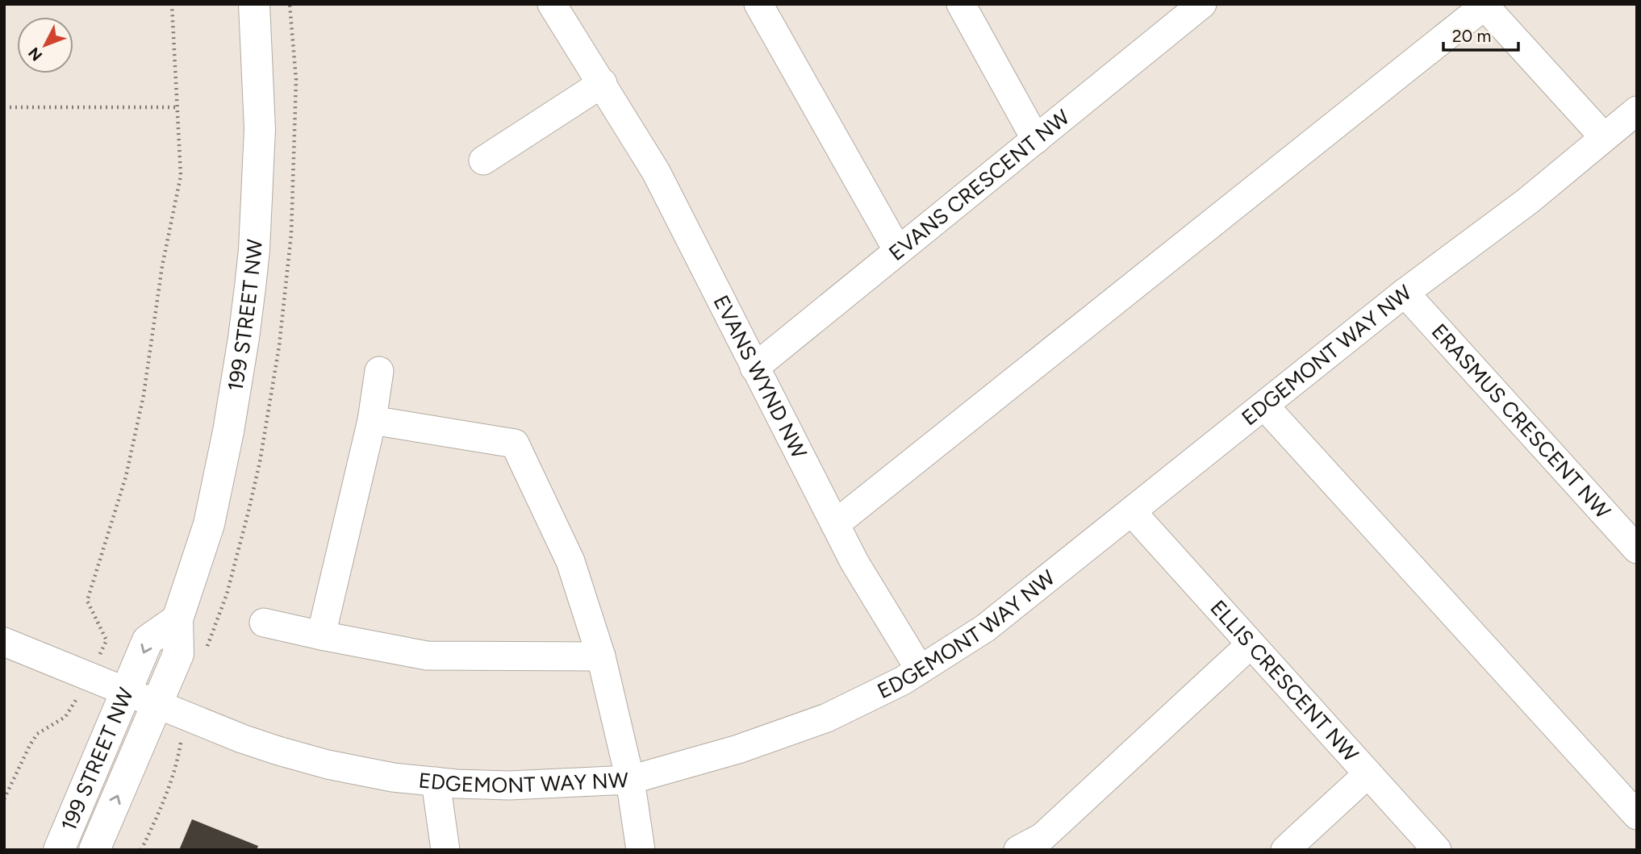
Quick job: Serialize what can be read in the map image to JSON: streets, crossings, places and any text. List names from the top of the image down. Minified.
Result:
{"streets":{"main road":["199 STREET NW"],"street":["EVANS CRESCENT NW","EDGEMONT WAY NW","EVANS WYND NW","ERASMUS CRESCENT NW","ELLIS CRESCENT NW"]},"crossings":[["EVANS CRESCENT NW","EVANS WYND NW"],["199 STREET NW","EDGEMONT WAY NW"],["EDGEMONT WAY NW","EVANS WYND NW"],["EDGEMONT WAY NW","ERASMUS CRESCENT NW"],["EDGEMONT WAY NW","ELLIS CRESCENT NW"]],"scale_bar":"20 m","north":"bottom left"}
